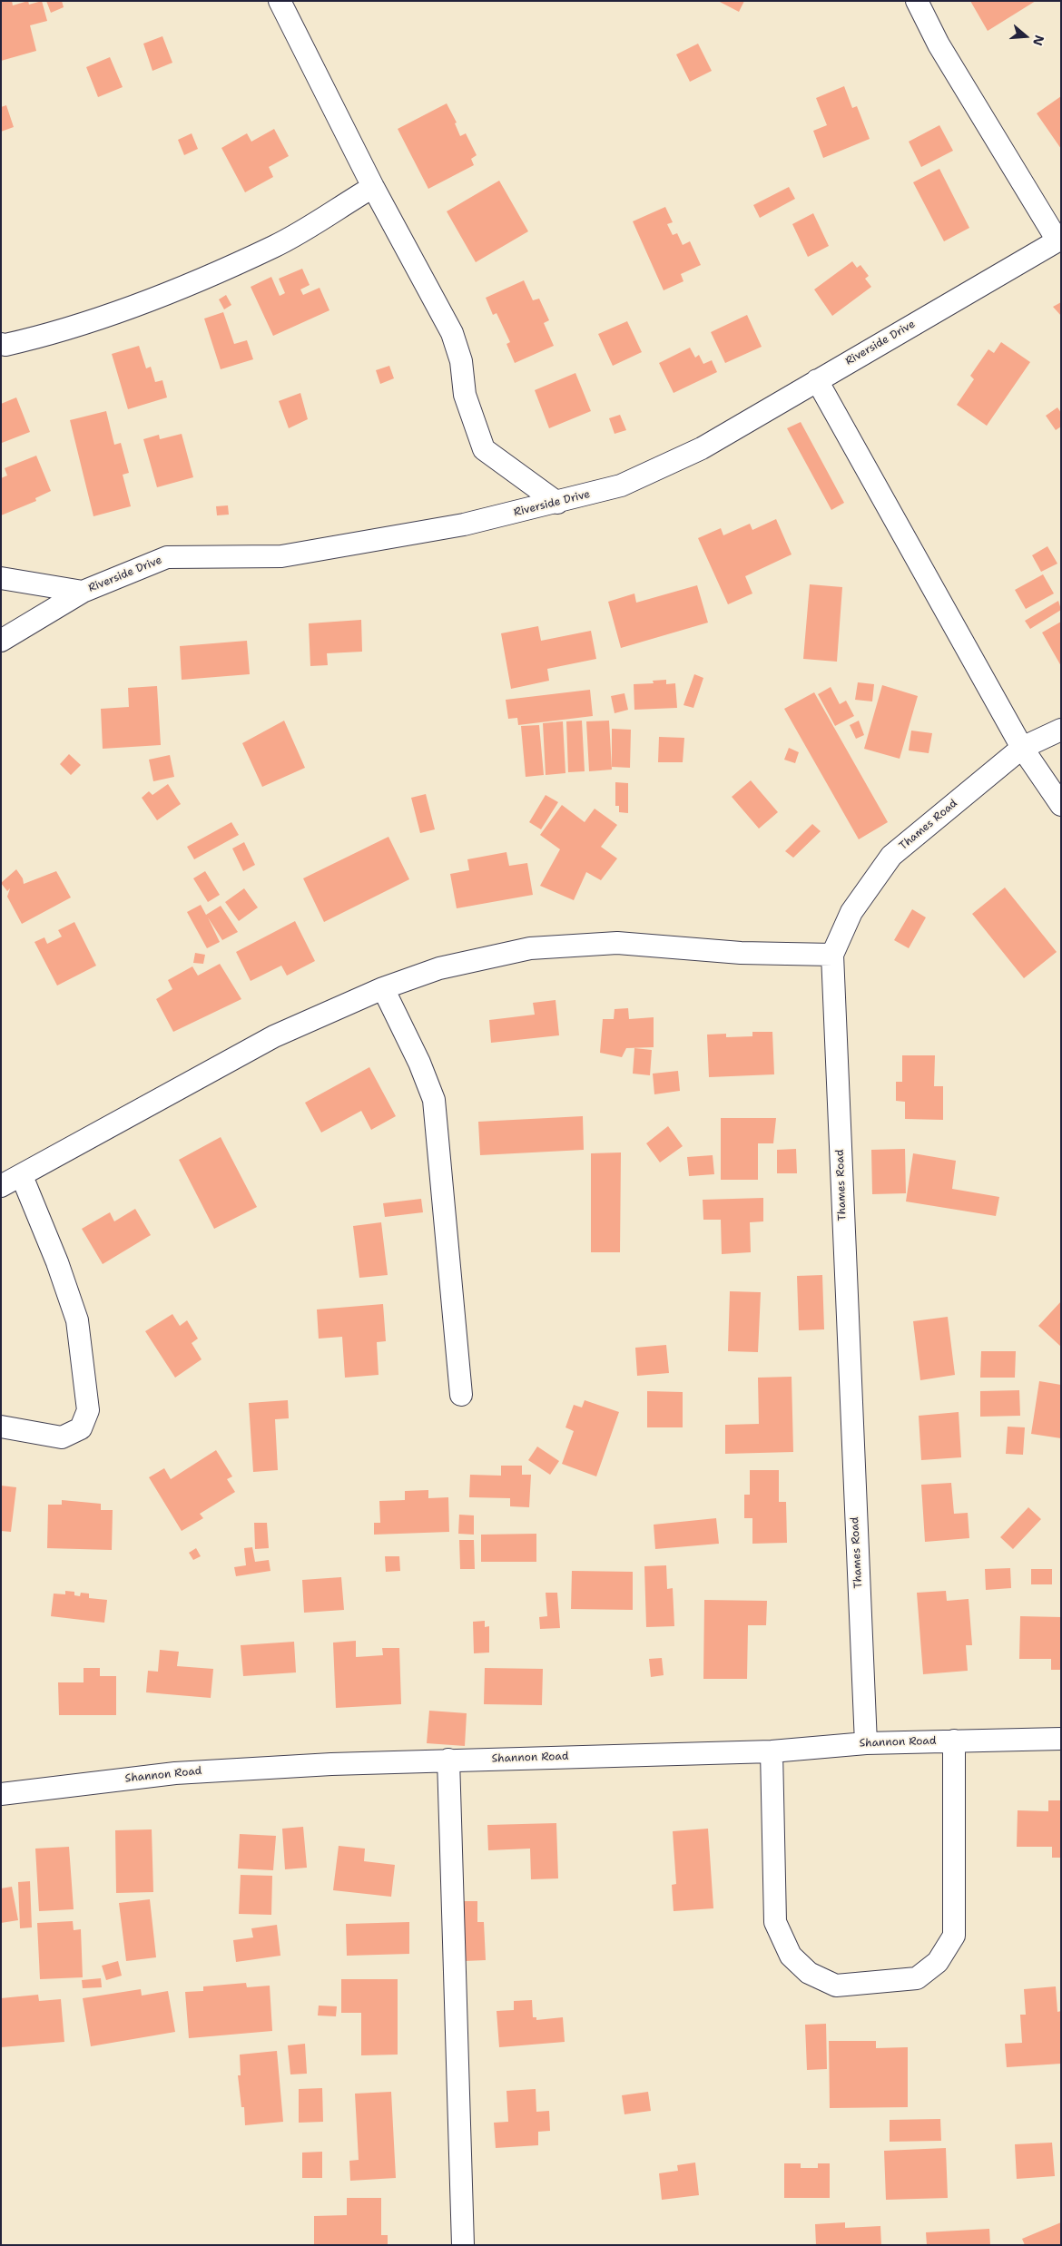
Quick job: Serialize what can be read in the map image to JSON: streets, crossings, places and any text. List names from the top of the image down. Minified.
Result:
{"streets":{"street":["Riverside Drive","Thames Road","Shannon Road"]},"crossings":[["Thames Road","Shannon Road"]],"north":"right"}
